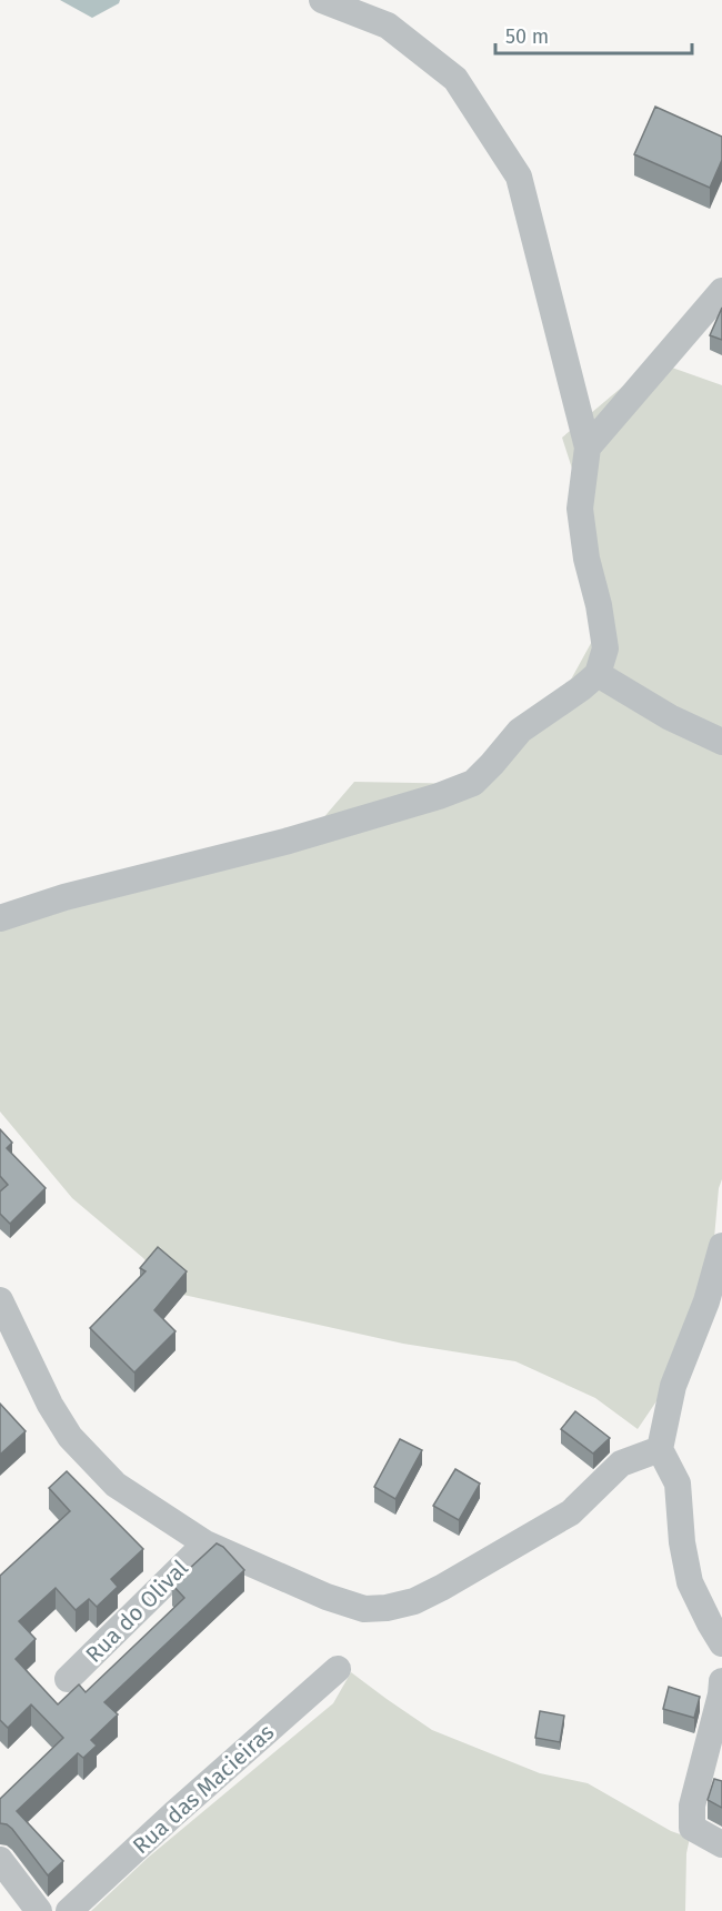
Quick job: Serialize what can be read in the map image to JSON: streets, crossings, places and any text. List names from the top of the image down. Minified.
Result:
{"streets":{"street":["Rua do Olival","Rua das Macieiras"]},"scale_bar":"50 m"}
